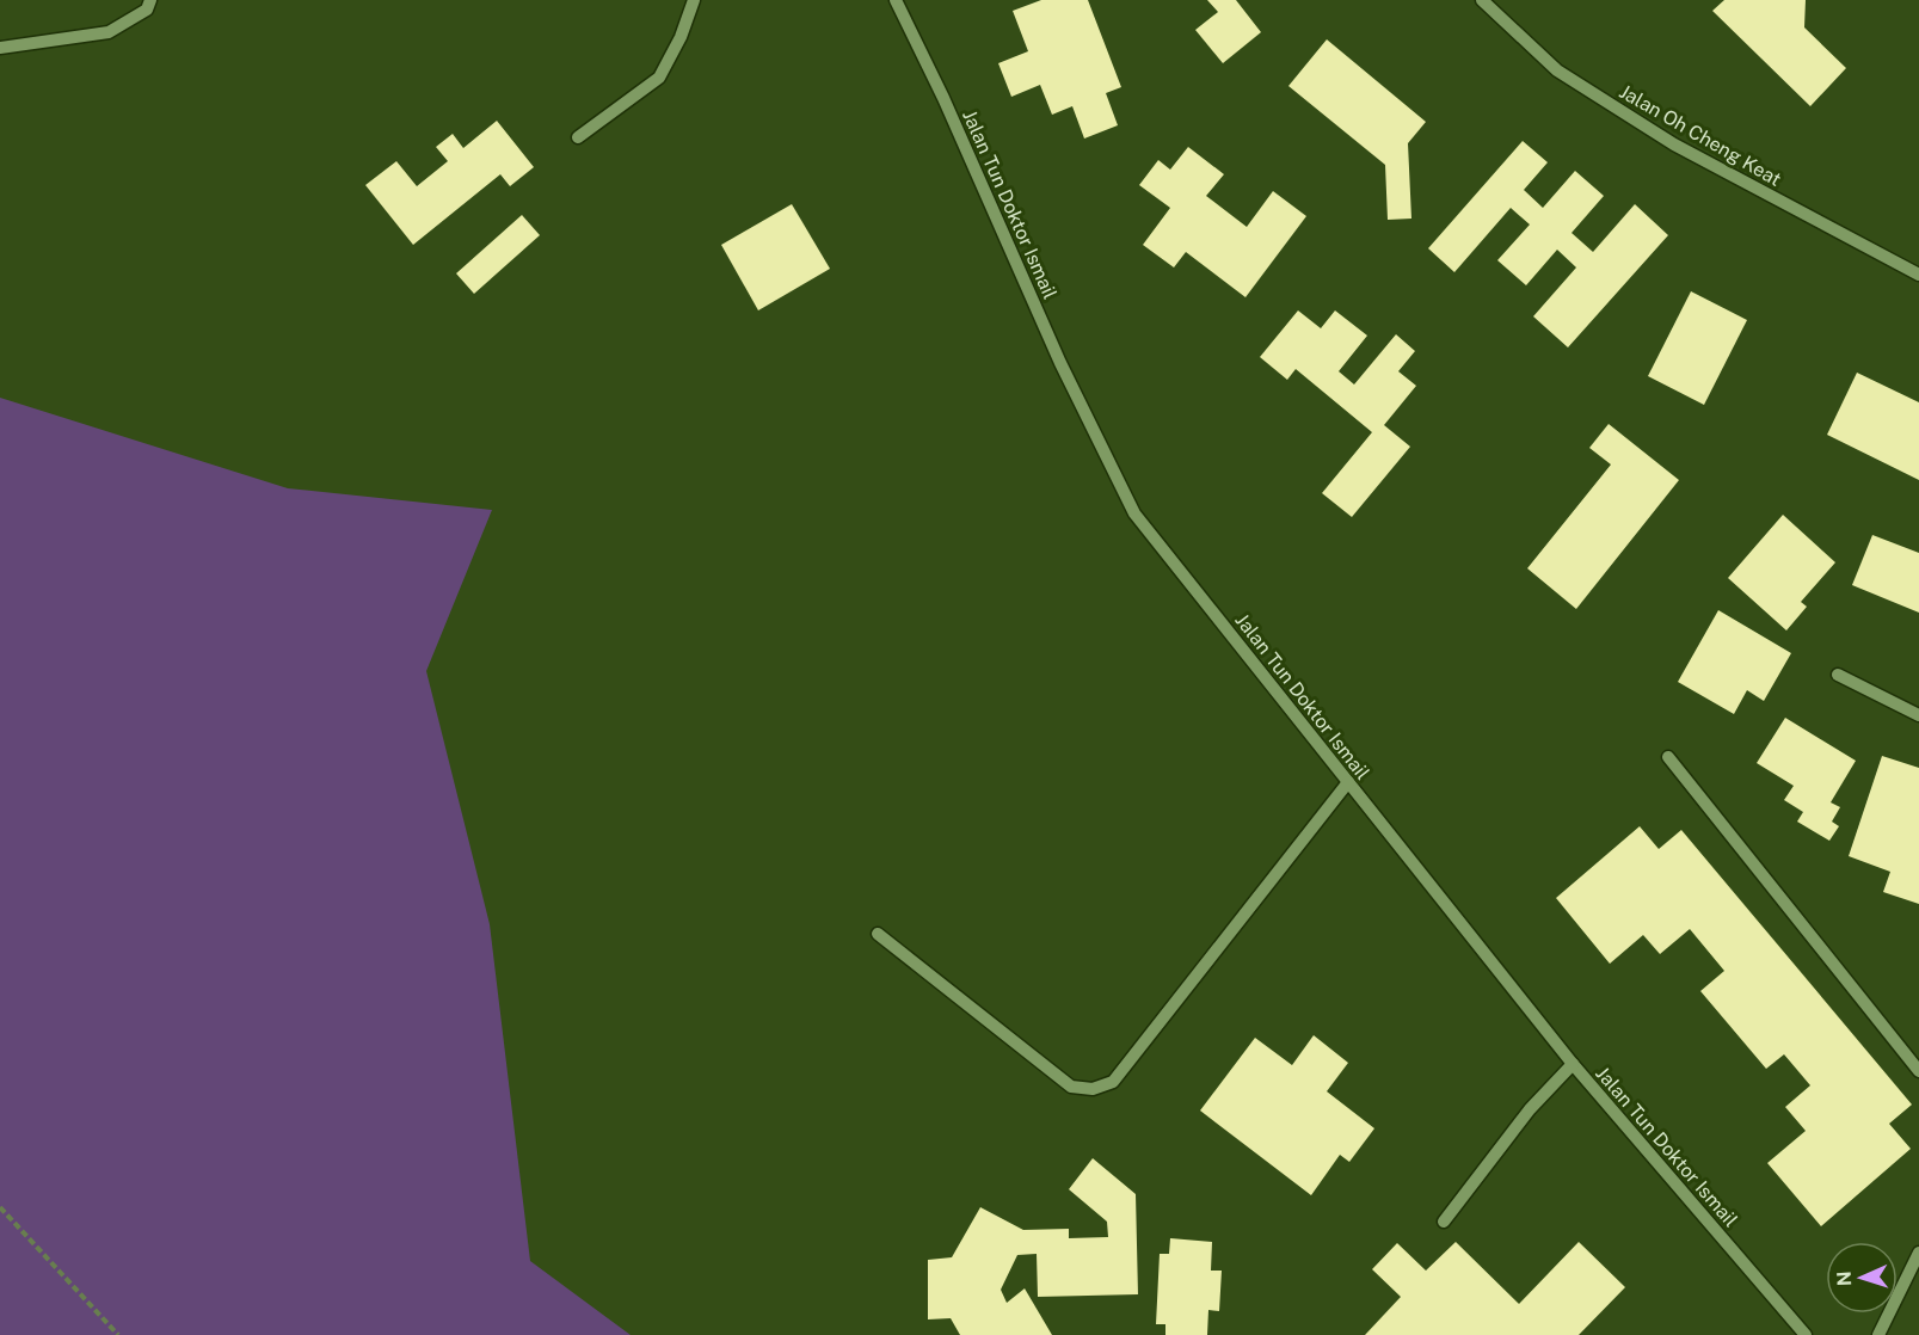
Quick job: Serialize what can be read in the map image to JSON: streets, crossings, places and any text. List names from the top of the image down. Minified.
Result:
{"streets":{"street":["Jalan Oh Cheng Keat","Jalan Tun Doktor Ismail"]},"north":"left"}
